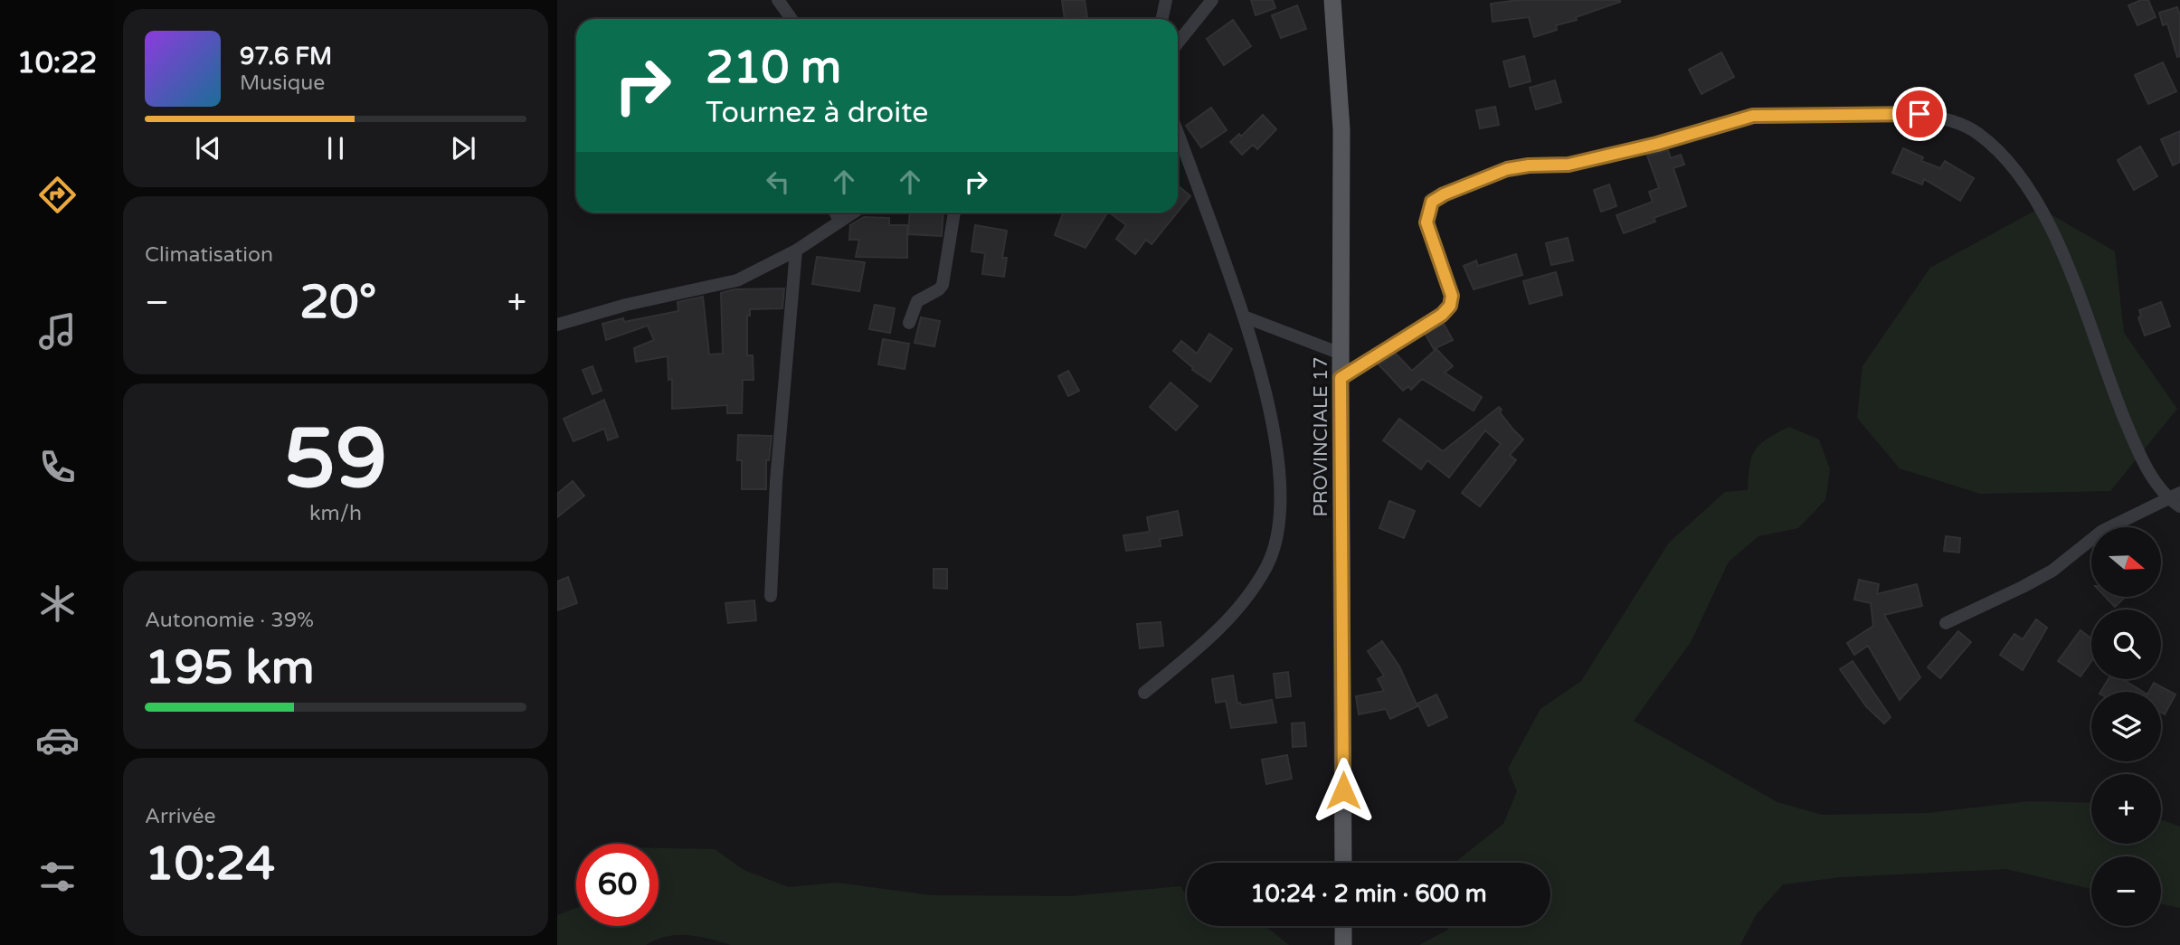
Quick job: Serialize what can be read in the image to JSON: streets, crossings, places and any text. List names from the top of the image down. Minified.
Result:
{"streets":{"main road":["PROVINCIALE 17"]},"north":"right","page":{"tabs":"10:22","turn":["210 m","Tournez à droite"],"song":["97.6 FM","Musique"],"tile":["Climatisation",["59","km/h"],["Autonomie · 39%","195 km"],["Arrivée","10:24"]],"heat":["−","20°","+"],"map_buttons":["+","−"],"limit":"60","trip":"10:24 · 2 min · 600 m"}}
